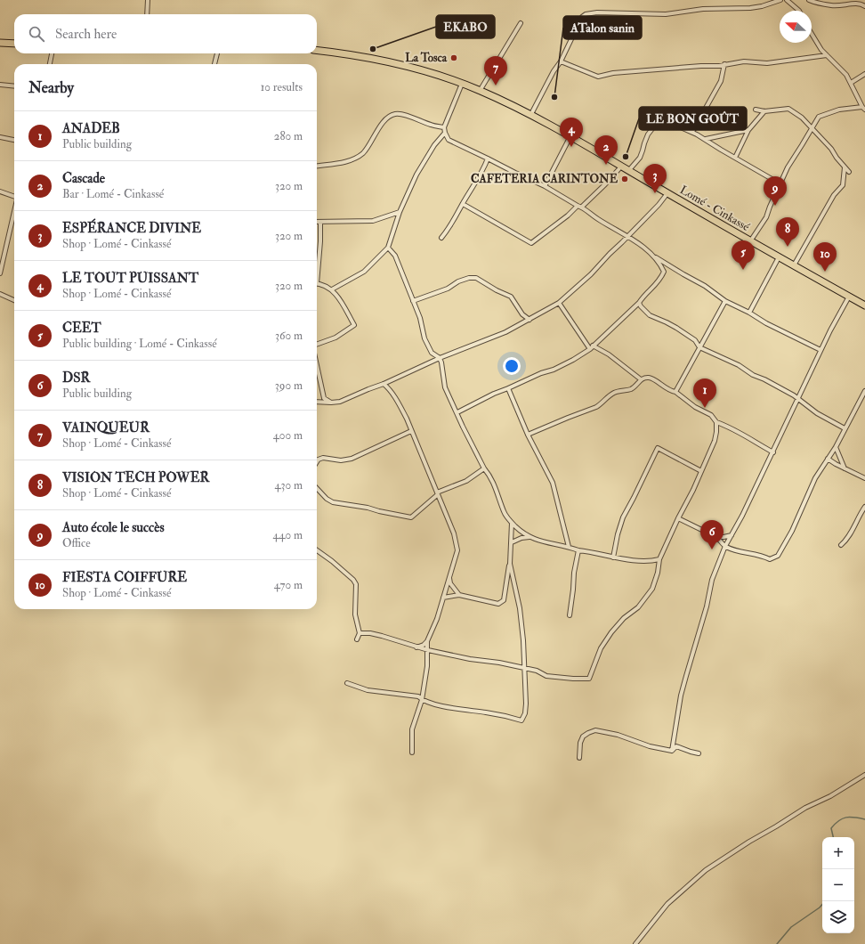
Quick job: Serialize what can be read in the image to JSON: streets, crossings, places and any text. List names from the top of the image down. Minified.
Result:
{"streets":{"highway":["Lomé - Cinkassé"]},"places":["EKABO","La Tosca","ATalon sanin","LE BON GOÛT","CAFETERIA CARINTONE"],"north":"left","page":{"search":"Search here","pins":["7","4","2","3","9","8","5","10","1","6"],"heading":["Nearby","10 results"],"list":[{"mark":"1","name":"ANADEB","note":"Public building","value":"280 m"},{"mark":"2","name":"Cascade","note":"Bar · Lomé - Cinkassé","value":"320 m"},{"mark":"3","name":"ESPÉRANCE DIVINE","note":"Shop · Lomé - Cinkassé","value":"320 m"},{"mark":"4","name":"LE TOUT PUISSANT","note":"Shop · Lomé - Cinkassé","value":"320 m"},{"mark":"5","name":"CEET","note":"Public building · Lomé - Cinkassé","value":"360 m"},{"mark":"6","name":"DSR","note":"Public building","value":"390 m"},{"mark":"7","name":"VAINQUEUR","note":"Shop · Lomé - Cinkassé","value":"400 m"},{"mark":"8","name":"VISION TECH POWER","note":"Shop · Lomé - Cinkassé","value":"430 m"},{"mark":"9","name":"Auto école le succès","note":"Office","value":"440 m"},{"mark":"10","name":"FIESTA COIFFURE","note":"Shop · Lomé - Cinkassé","value":"470 m"}],"map_buttons":["+","−"]}}
